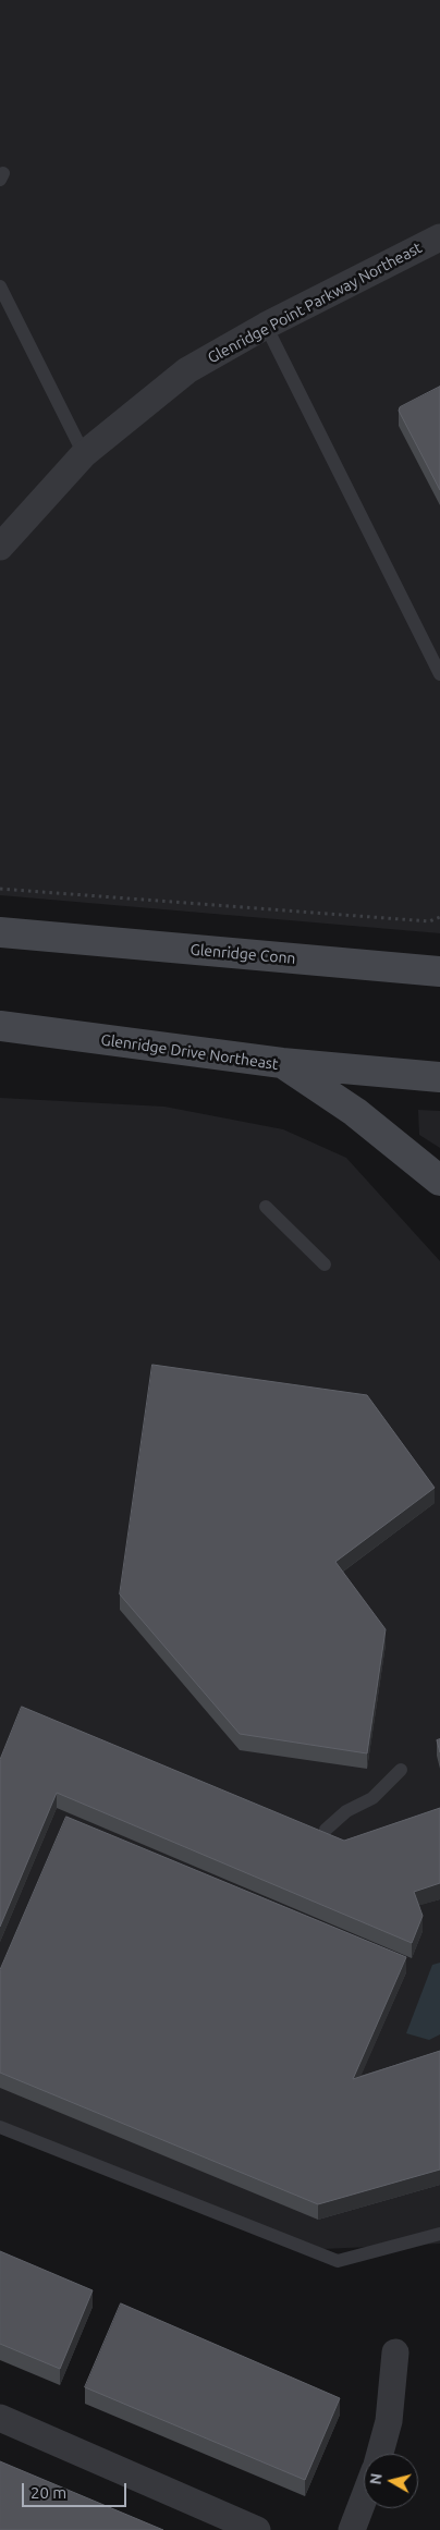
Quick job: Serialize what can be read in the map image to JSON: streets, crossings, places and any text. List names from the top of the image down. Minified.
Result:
{"streets":{"main road":["Glenridge Conn","Glenridge Drive Northeast"],"street":["Glenridge Point Parkway Northeast"]},"scale_bar":"20 m","north":"left"}
